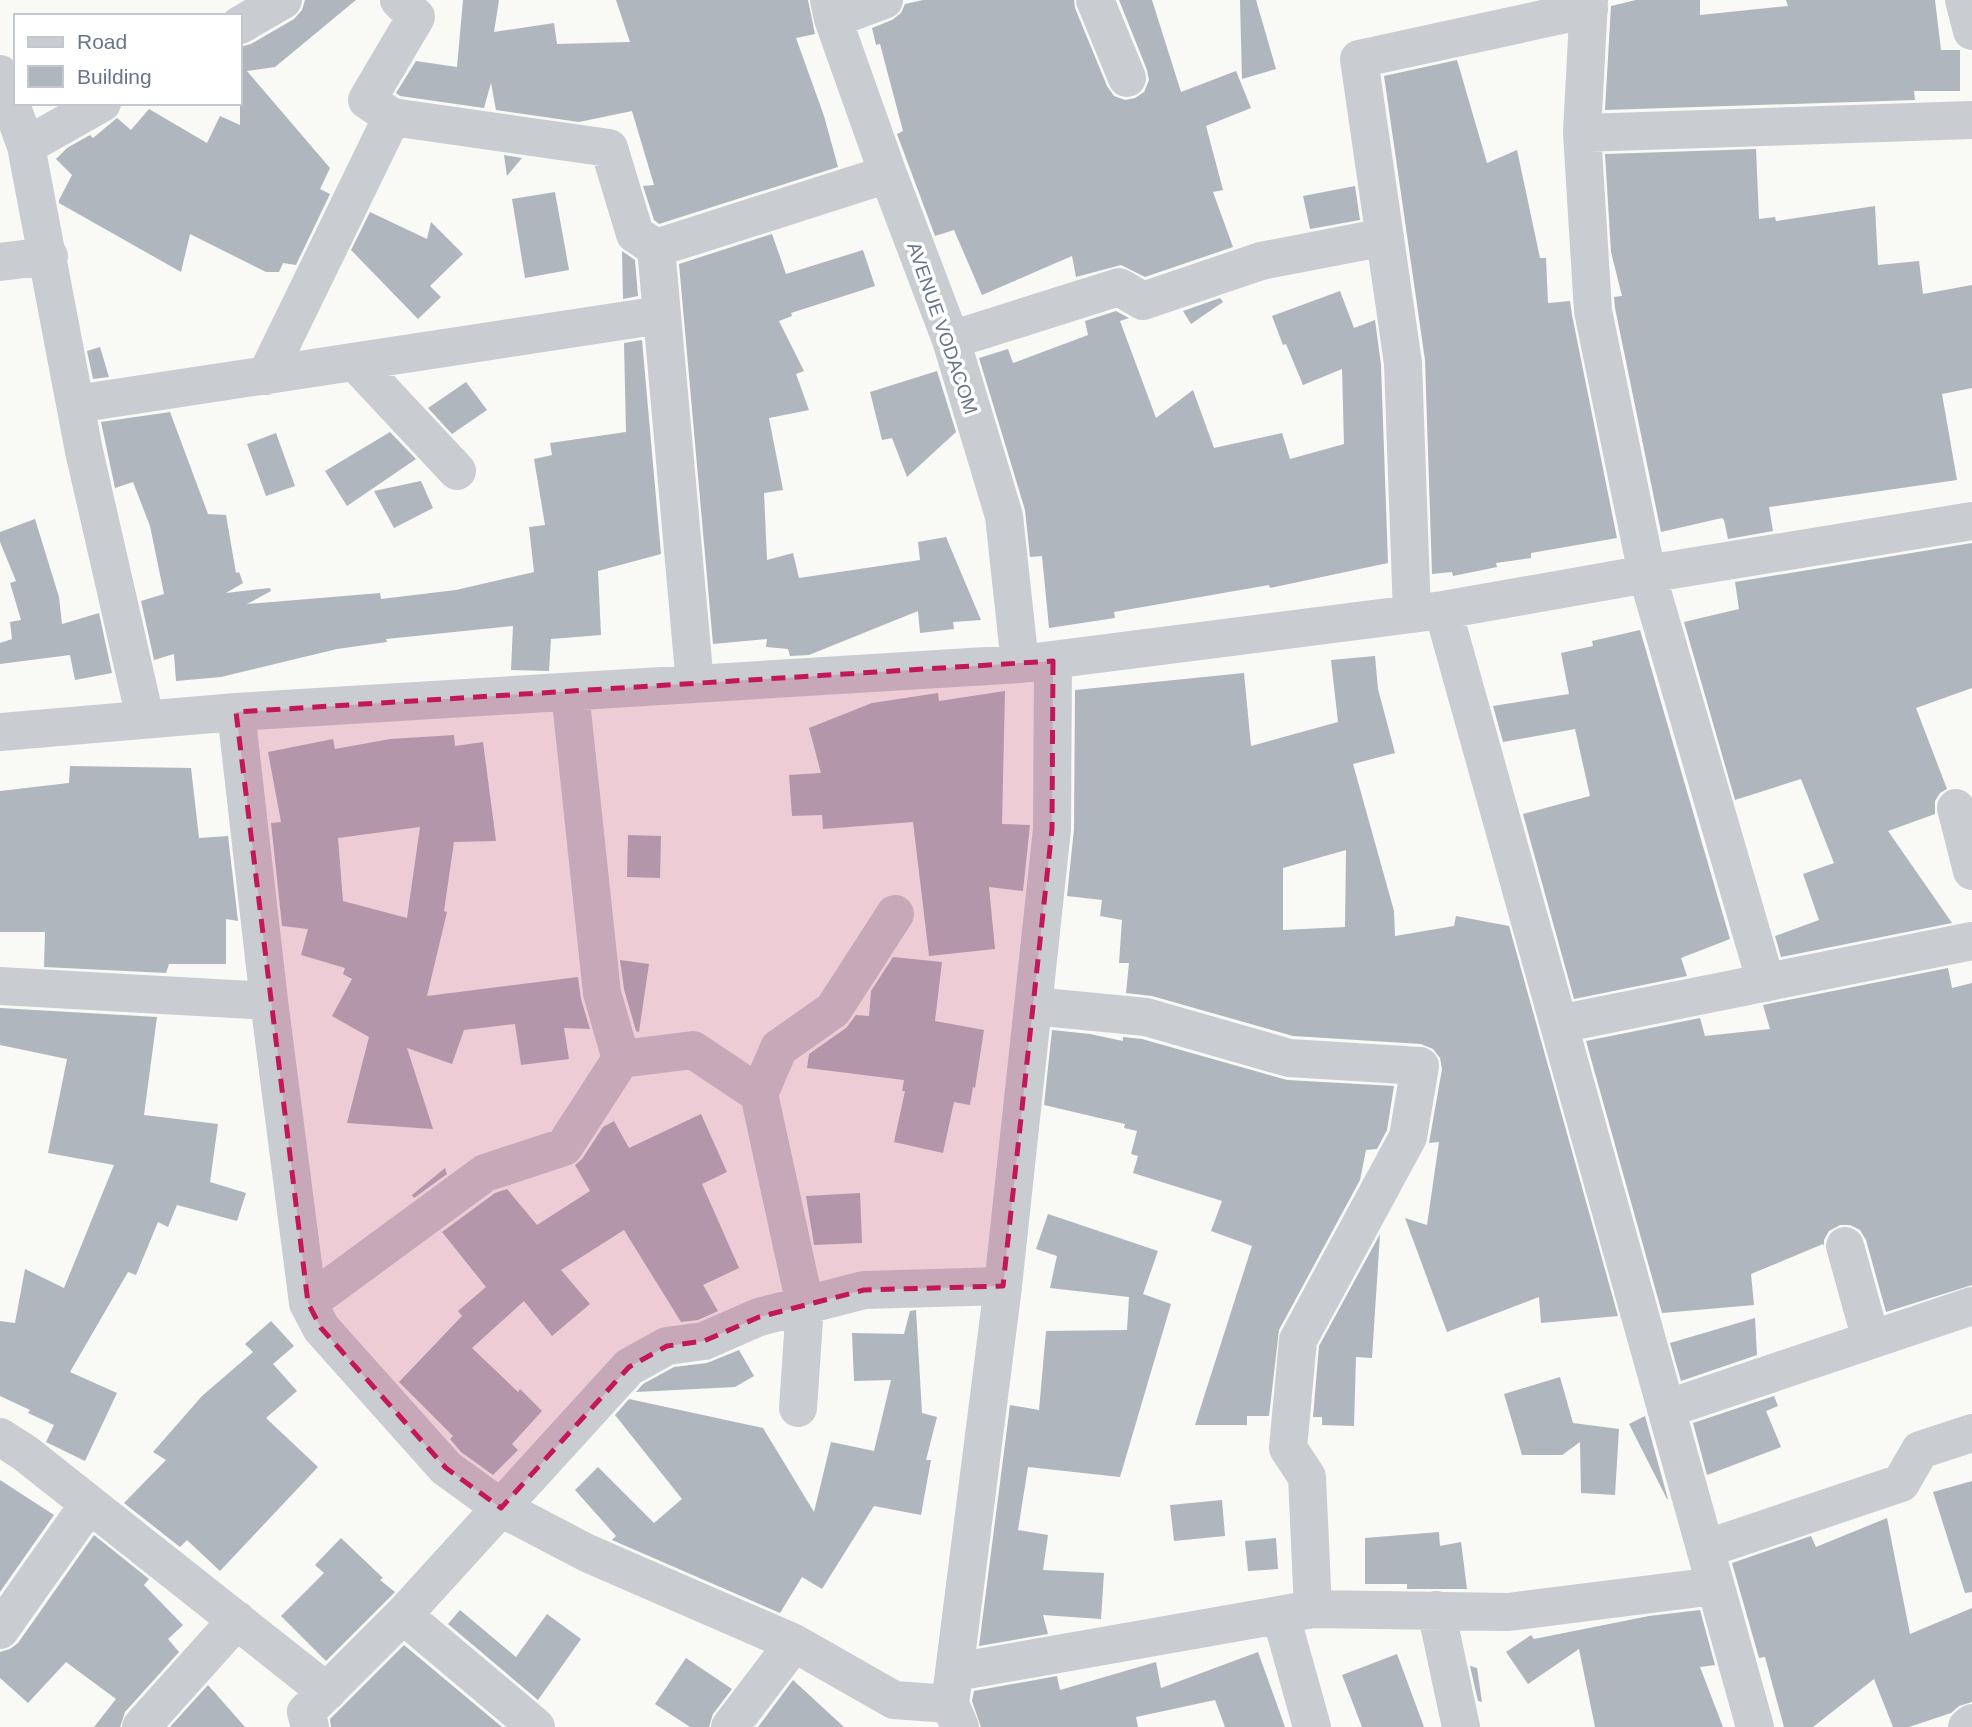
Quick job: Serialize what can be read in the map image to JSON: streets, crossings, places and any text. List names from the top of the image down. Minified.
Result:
{"streets":{"street":["AVENUE VODACOM"]},"legend":["Road","Building"]}
